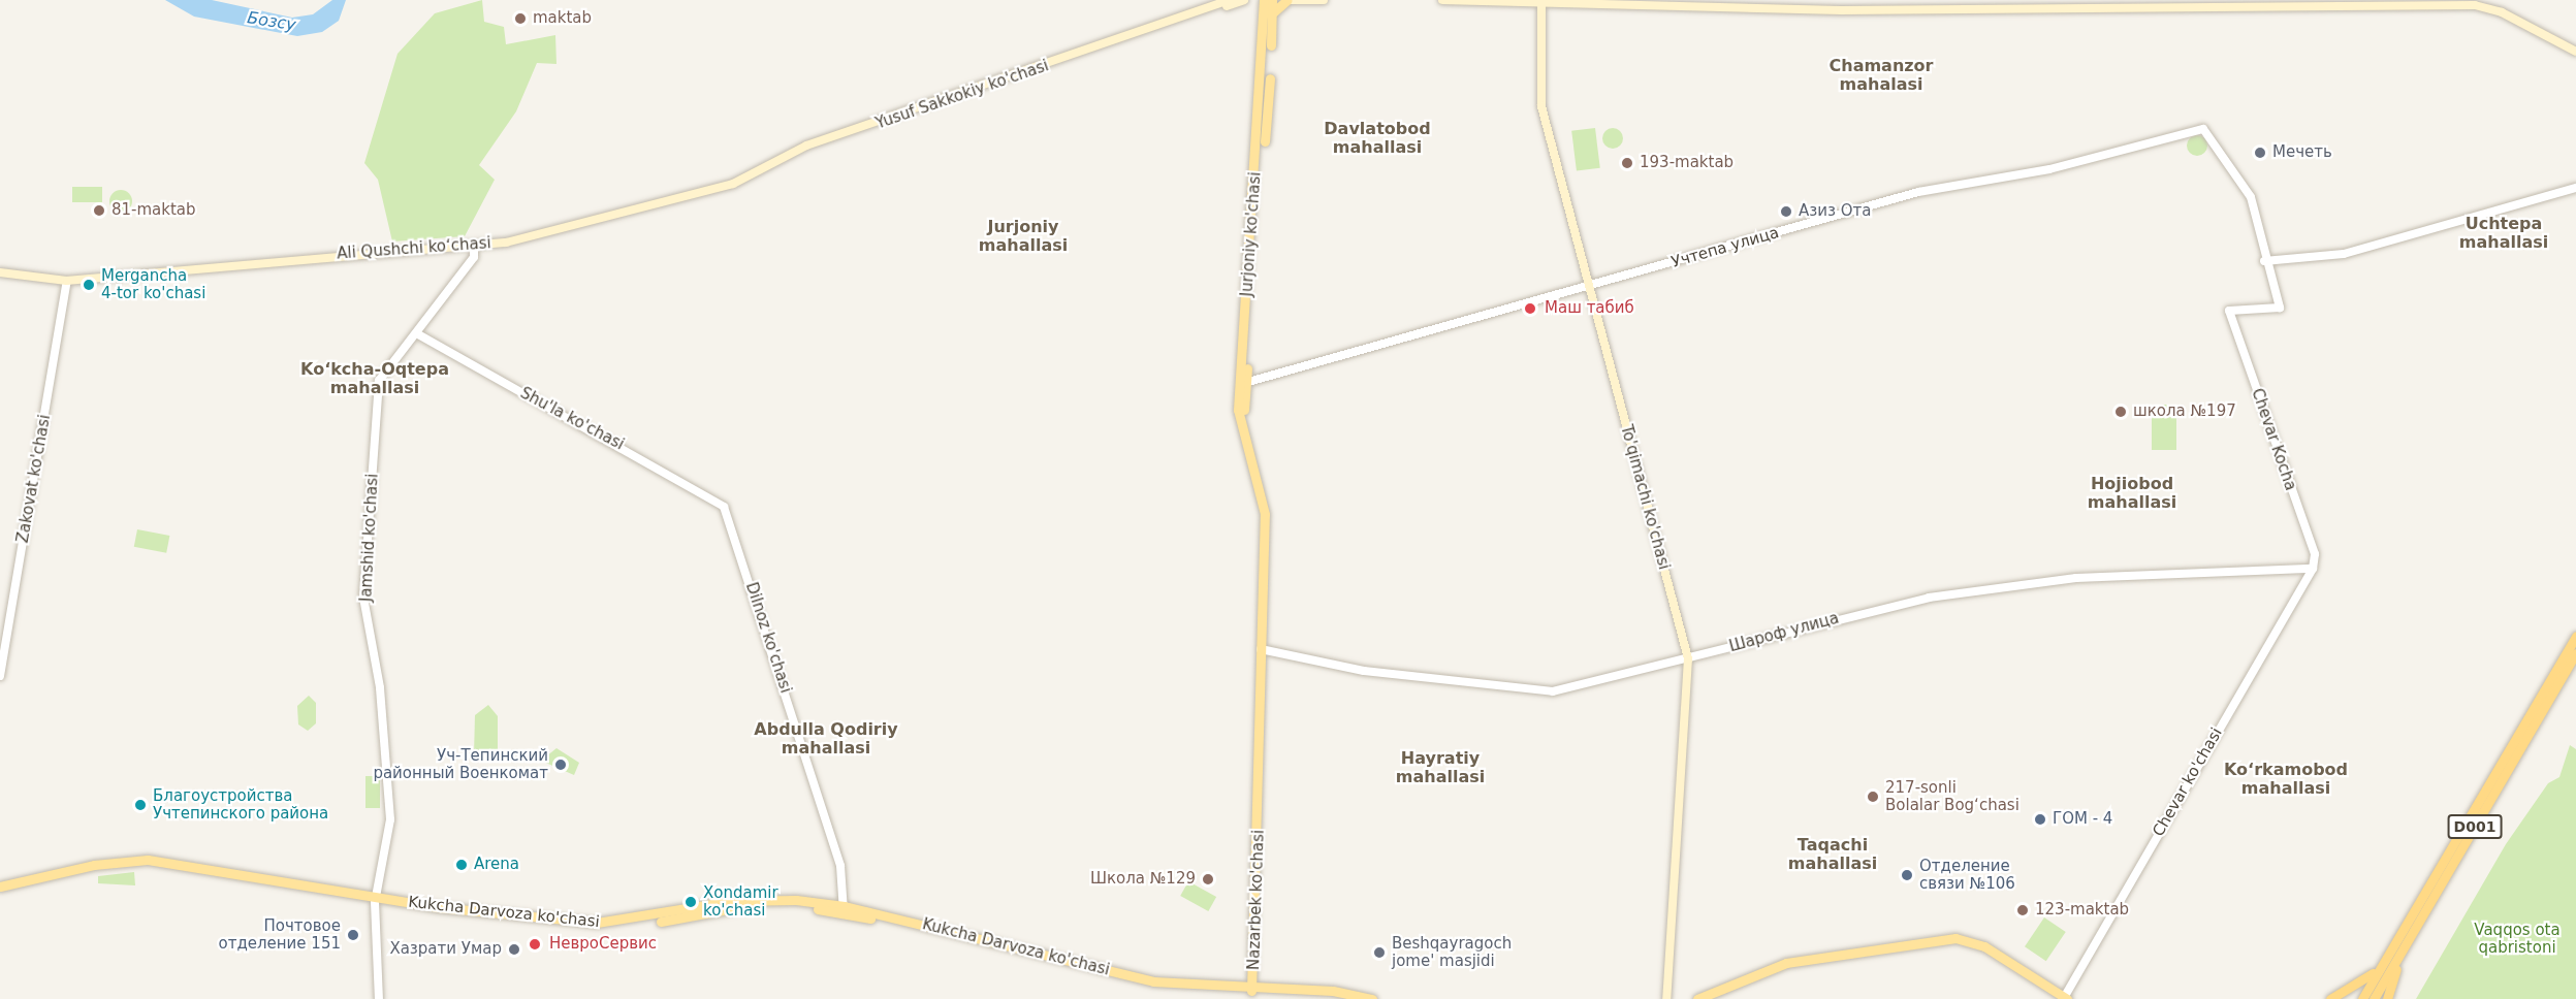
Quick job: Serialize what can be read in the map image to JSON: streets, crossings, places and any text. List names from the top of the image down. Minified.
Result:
{"streets":{"highway":["D001"],"main road":["Yusuf Sakkokiy ko'chasi","Jurjoniy ko'chasi","Ali Qushchi koʻchasi","To'qimachi ko'chasi","Nazarbek ko'chasi","Kukcha Darvoza ko'chasi"],"street":["Учтепа улица","Shu'la ko'chasi","Chevar Kocha","Zakovat ko'chasi","Jamshid ko'chasi","Шароф улица","Dilnoz ko'chasi","Chevar ko'chasi"]},"crossings":[["Yusuf Sakkokiy ko'chasi","Ali Qushchi koʻchasi"],["Jurjoniy ko'chasi","Учтепа улица"],["Jurjoniy ko'chasi","Nazarbek ko'chasi"],["Учтепа улица","Chevar Kocha"],["Учтепа улица","To'qimachi ko'chasi"],["Ali Qushchi koʻchasi","Zakovat ko'chasi"],["Ali Qushchi koʻchasi","Jamshid ko'chasi"],["Shu'la ko'chasi","Jamshid ko'chasi"],["Shu'la ko'chasi","Dilnoz ko'chasi"],["Chevar Kocha","Шароф улица"],["Chevar Kocha","Chevar ko'chasi"],["To'qimachi ko'chasi","Шароф улица"],["Jamshid ko'chasi","Kukcha Darvoza ko'chasi"],["Шароф улица","Chevar ko'chasi"],["Шароф улица","Nazarbek ko'chasi"],["Dilnoz ko'chasi","Kukcha Darvoza ko'chasi"],["Nazarbek ko'chasi","Kukcha Darvoza ko'chasi"]],"districts":["Chamanzor mahalasi","Davlatobod mahallasi","Uchtepa mahallasi","Jurjoniy mahallasi","Koʻkcha-Oqtepa mahallasi","Hojiobod mahallasi","Abdulla Qodiriy mahallasi","Hayratiy mahallasi","Koʻrkamobod mahallasi","Taqachi mahallasi"],"water":["Бозсу"],"parks":["Vaqqos ota qabristoni"],"places":["maktab","Мечеть","193-maktab","81-maktab","Азиз Ота","Mergancha 4-tor ko'chasi","Маш табиб","школа №197","Уч-Тепинский районный Военкомат","217-sonli Bolalar Bogʻchasi","Благоустройства Учтепинского района","ГОМ - 4","Arena","Отделение связи №106","Школа №129","Xondamir ko'chasi","123-maktab","Почтовое отделение 151","НевроСервис","Хазрати Умар","Beshqayragoch jome' masjidi"]}
